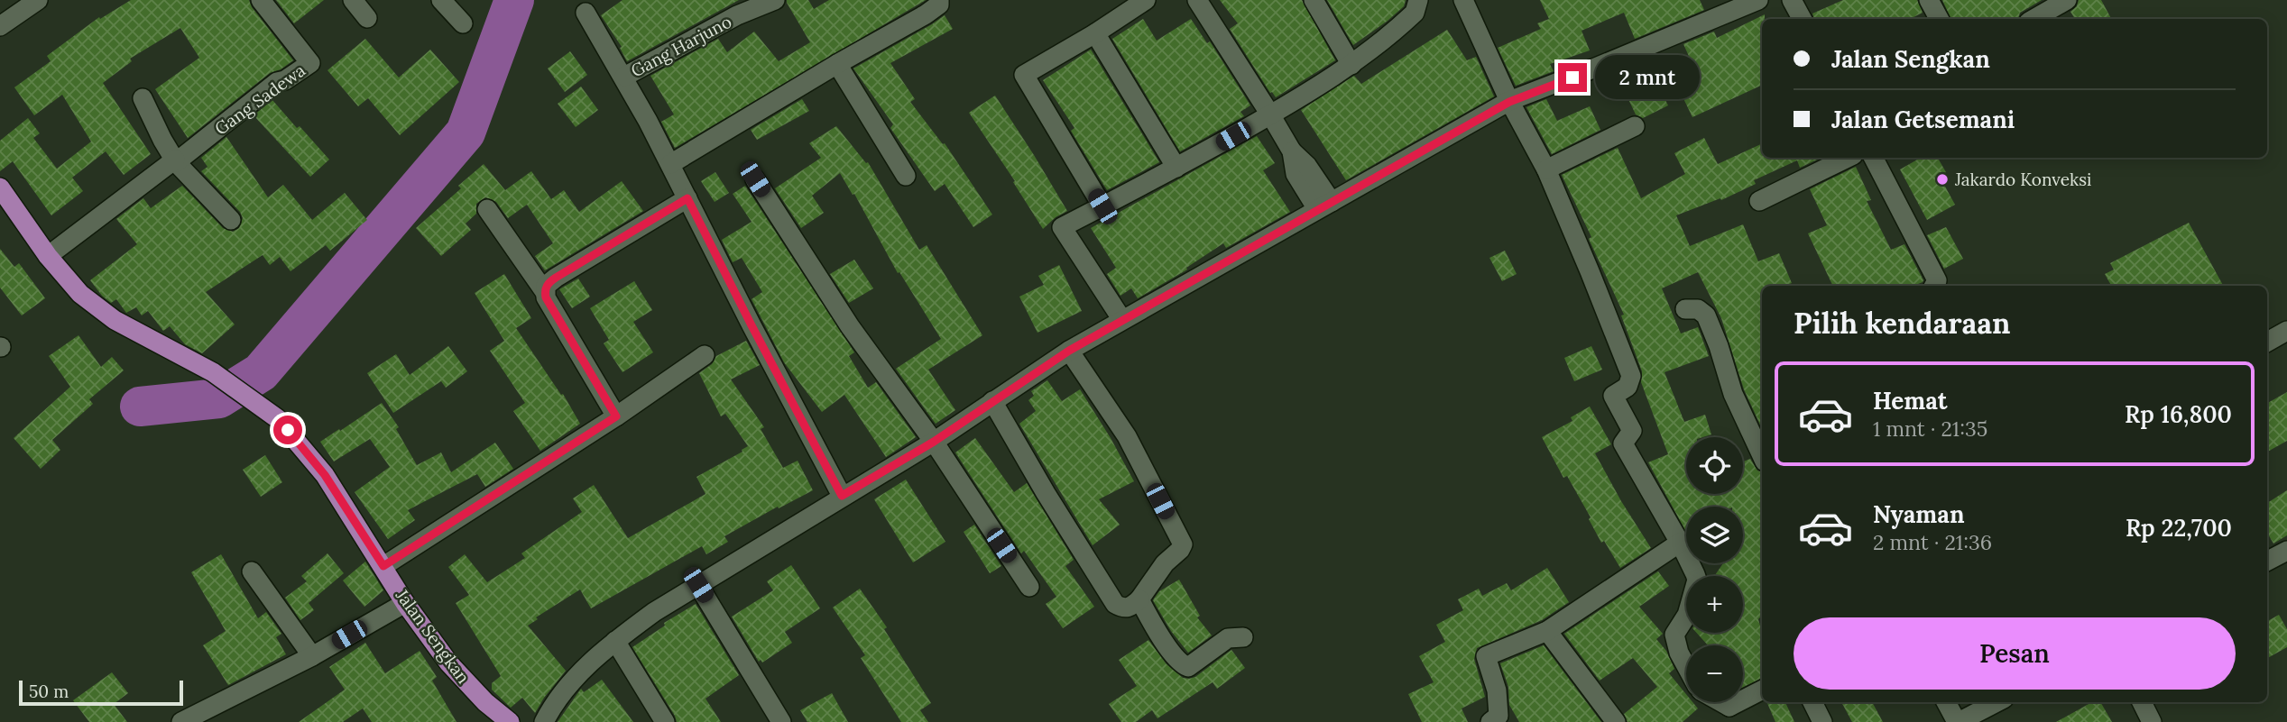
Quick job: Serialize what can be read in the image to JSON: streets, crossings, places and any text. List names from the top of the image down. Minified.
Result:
{"streets":{"main road":["Jalan Sengkan"],"street":["Gang Harjuno","Gang Sadewa"]},"crossings":[["Gang Sadewa","Jalan Sengkan"]],"places":["Jakardo Konveksi"],"scale_bar":"50 m","page":{"banner":["Jalan Sengkan","Jalan Getsemani"],"bubble":"2 mnt","heading":"Pilih kendaraan","list":[{"name":"Hemat","note":"1 mnt · 21:35","value":"Rp 16,800"},{"name":"Nyaman","note":"2 mnt · 21:36","value":"Rp 22,700"}],"map_buttons":["+","−"],"buttons":"Pesan","scale":"50 m"}}
